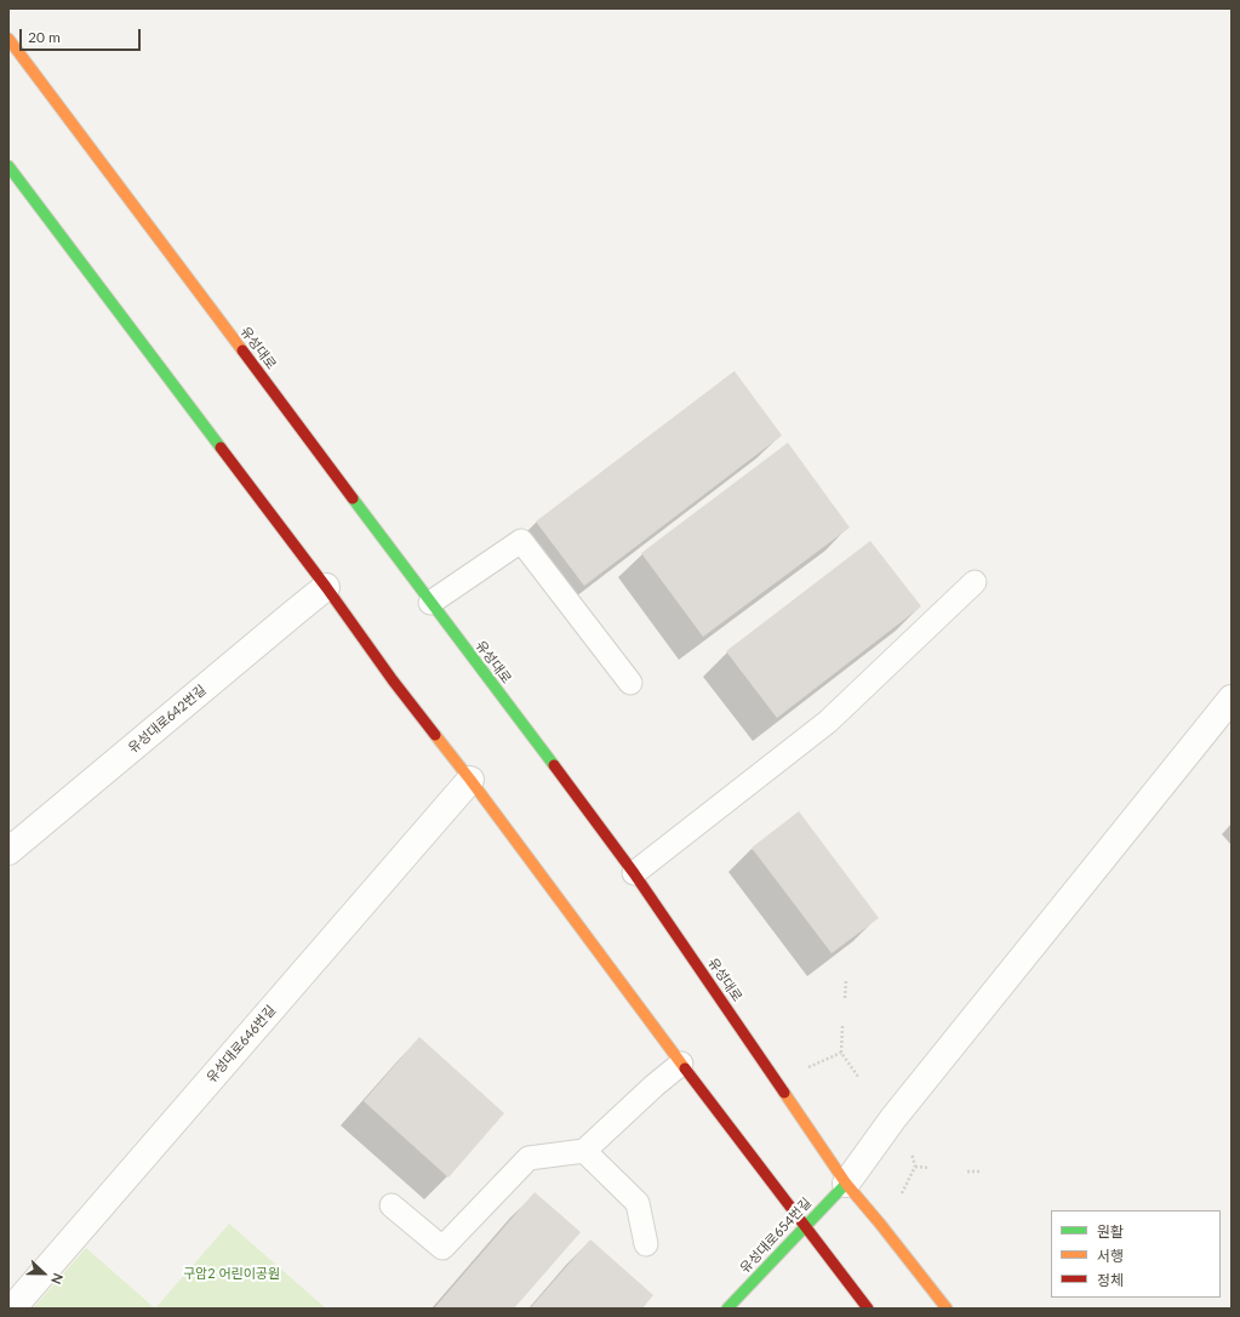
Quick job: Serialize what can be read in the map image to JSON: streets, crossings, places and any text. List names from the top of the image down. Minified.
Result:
{"streets":{"street":["유성대로","유성대로642번길","유성대로646번길","유성대로654번길"]},"crossings":[["유성대로","유성대로654번길"]],"parks":["구암2 어린이공원"],"legend":["원활","서행","정체"],"scale_bar":"20 m","north":"right"}
